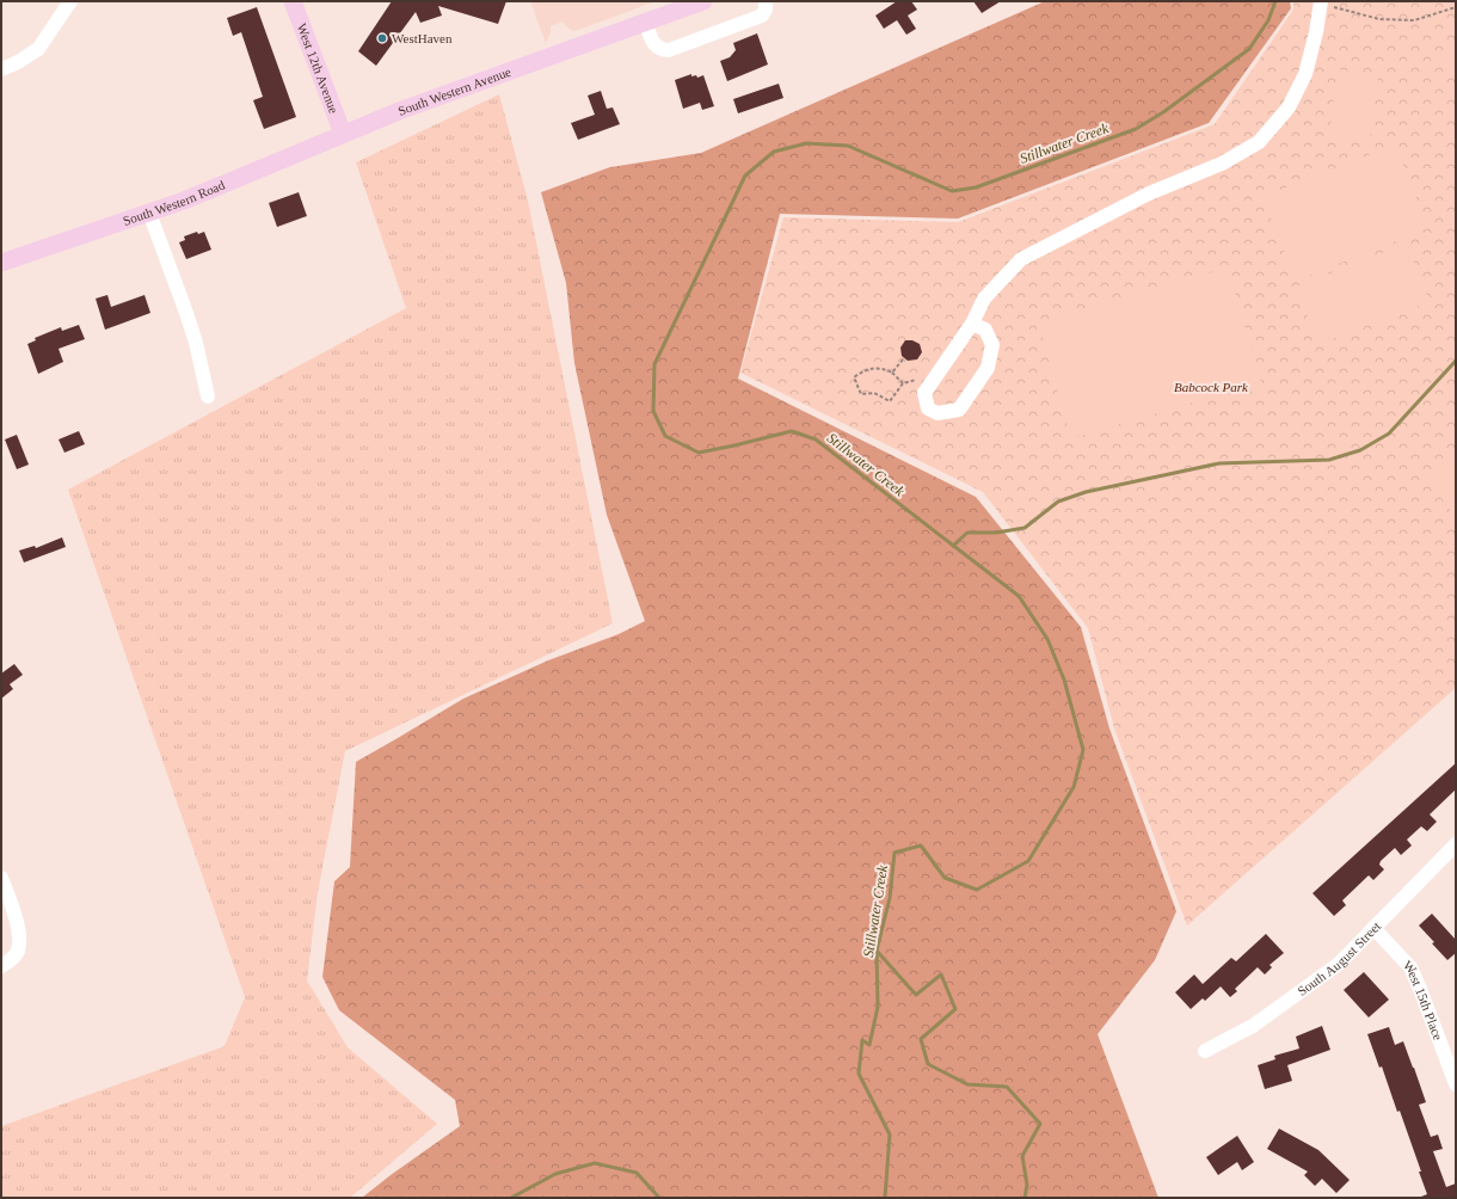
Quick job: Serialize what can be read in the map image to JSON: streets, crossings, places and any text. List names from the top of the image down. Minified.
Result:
{"streets":{"main road":["West 12th Avenue","South Western Avenue","South Western Road"],"street":["South August Street","West 15th Place"]},"crossings":[["West 12th Avenue","South Western Avenue"],["West 12th Avenue","South Western Road"],["South Western Avenue","South Western Road"],["South August Street","West 15th Place"]],"water":["Stillwater Creek"],"parks":["Babcock Park"],"places":["WestHaven"]}
